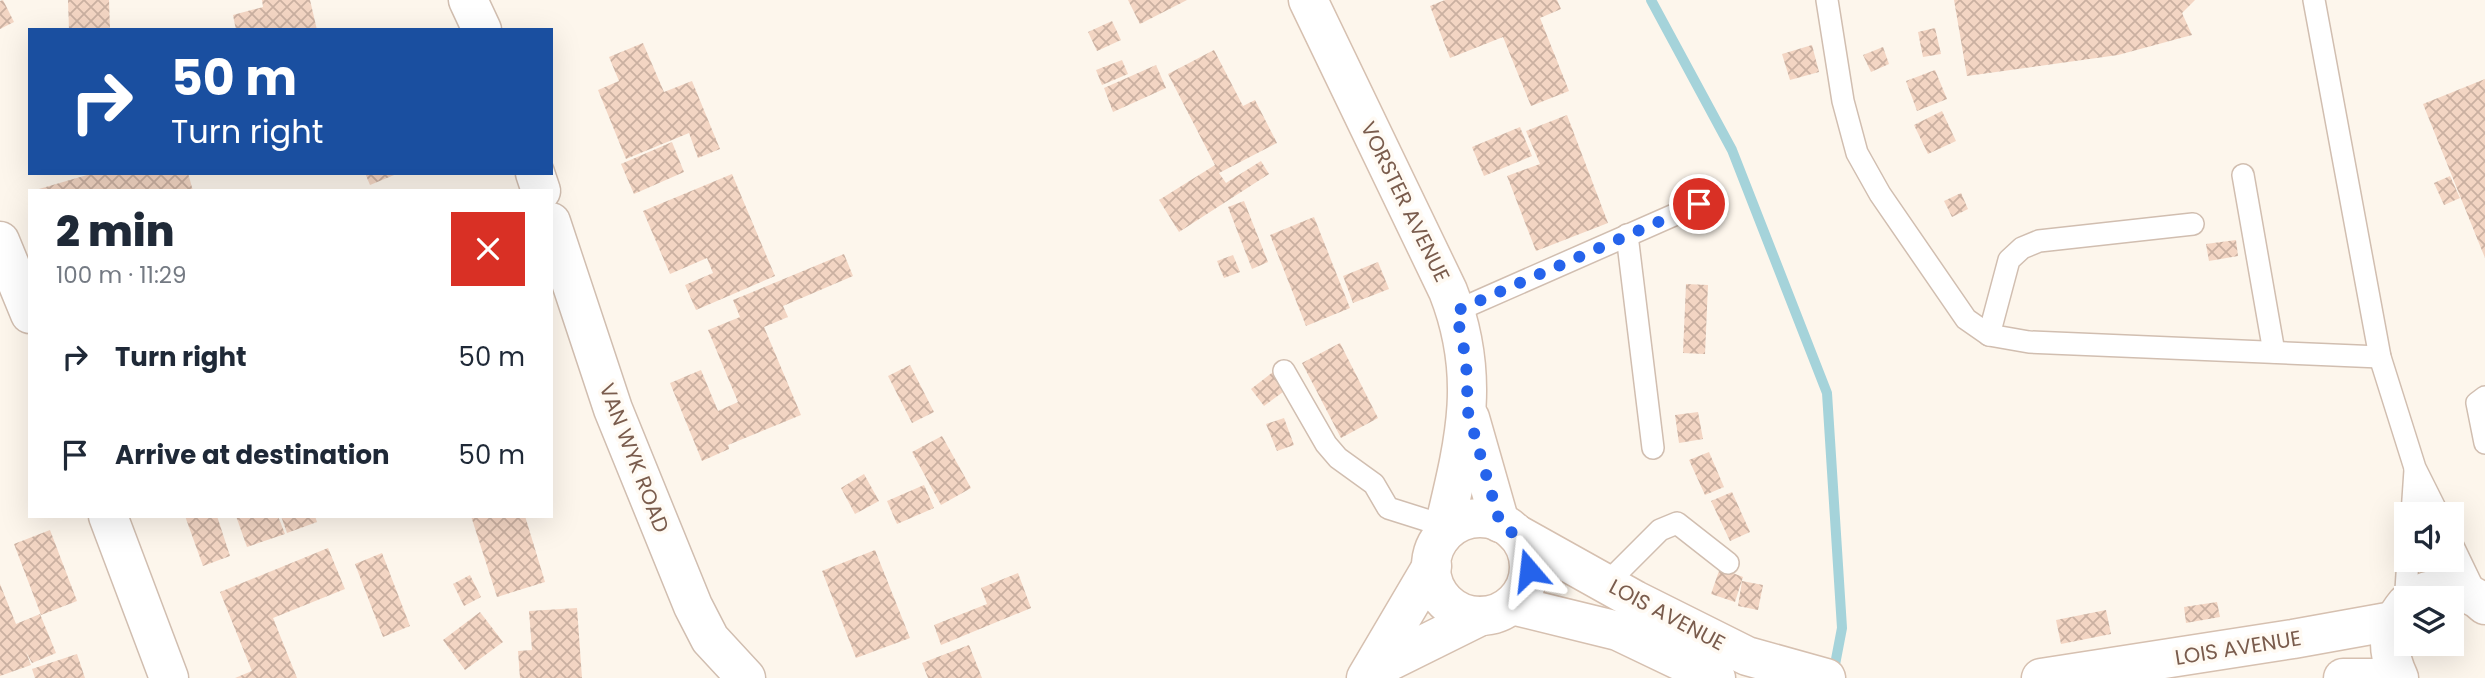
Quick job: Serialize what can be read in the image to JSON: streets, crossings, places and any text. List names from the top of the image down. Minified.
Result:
{"streets":{"street":["VORSTER AVENUE","VAN WYK ROAD","LOIS AVENUE"]},"crossings":[["VORSTER AVENUE","LOIS AVENUE"]],"page":{"turn":["50 m","Turn right"],"heading":["2 min","100 m · 11:29"],"list":[{"name":"Turn right","value":"50 m"},{"name":"Arrive at destination","value":"50 m"}]}}
